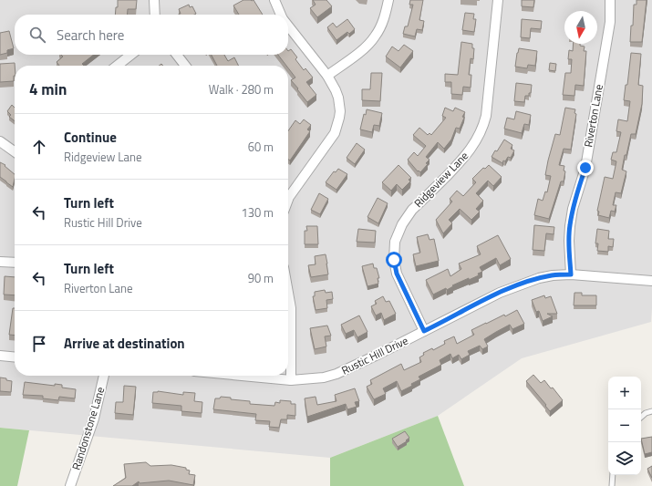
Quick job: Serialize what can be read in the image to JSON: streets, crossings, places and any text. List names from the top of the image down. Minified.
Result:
{"streets":{"street":["Riverton Lane","Ridgeview Lane","Rustic Hill Drive","Randonstone Lane"]},"crossings":[["Riverton Lane","Rustic Hill Drive"],["Ridgeview Lane","Rustic Hill Drive"]],"north":"bottom","page":{"search":"Search here","heading":["4 min","Walk · 280 m"],"list":[["Continue","Ridgeview Lane","60 m"],["Turn left","Rustic Hill Drive","130 m"],["Turn left","Riverton Lane","90 m"],"Arrive at destination"],"map_buttons":["+","−"]}}
